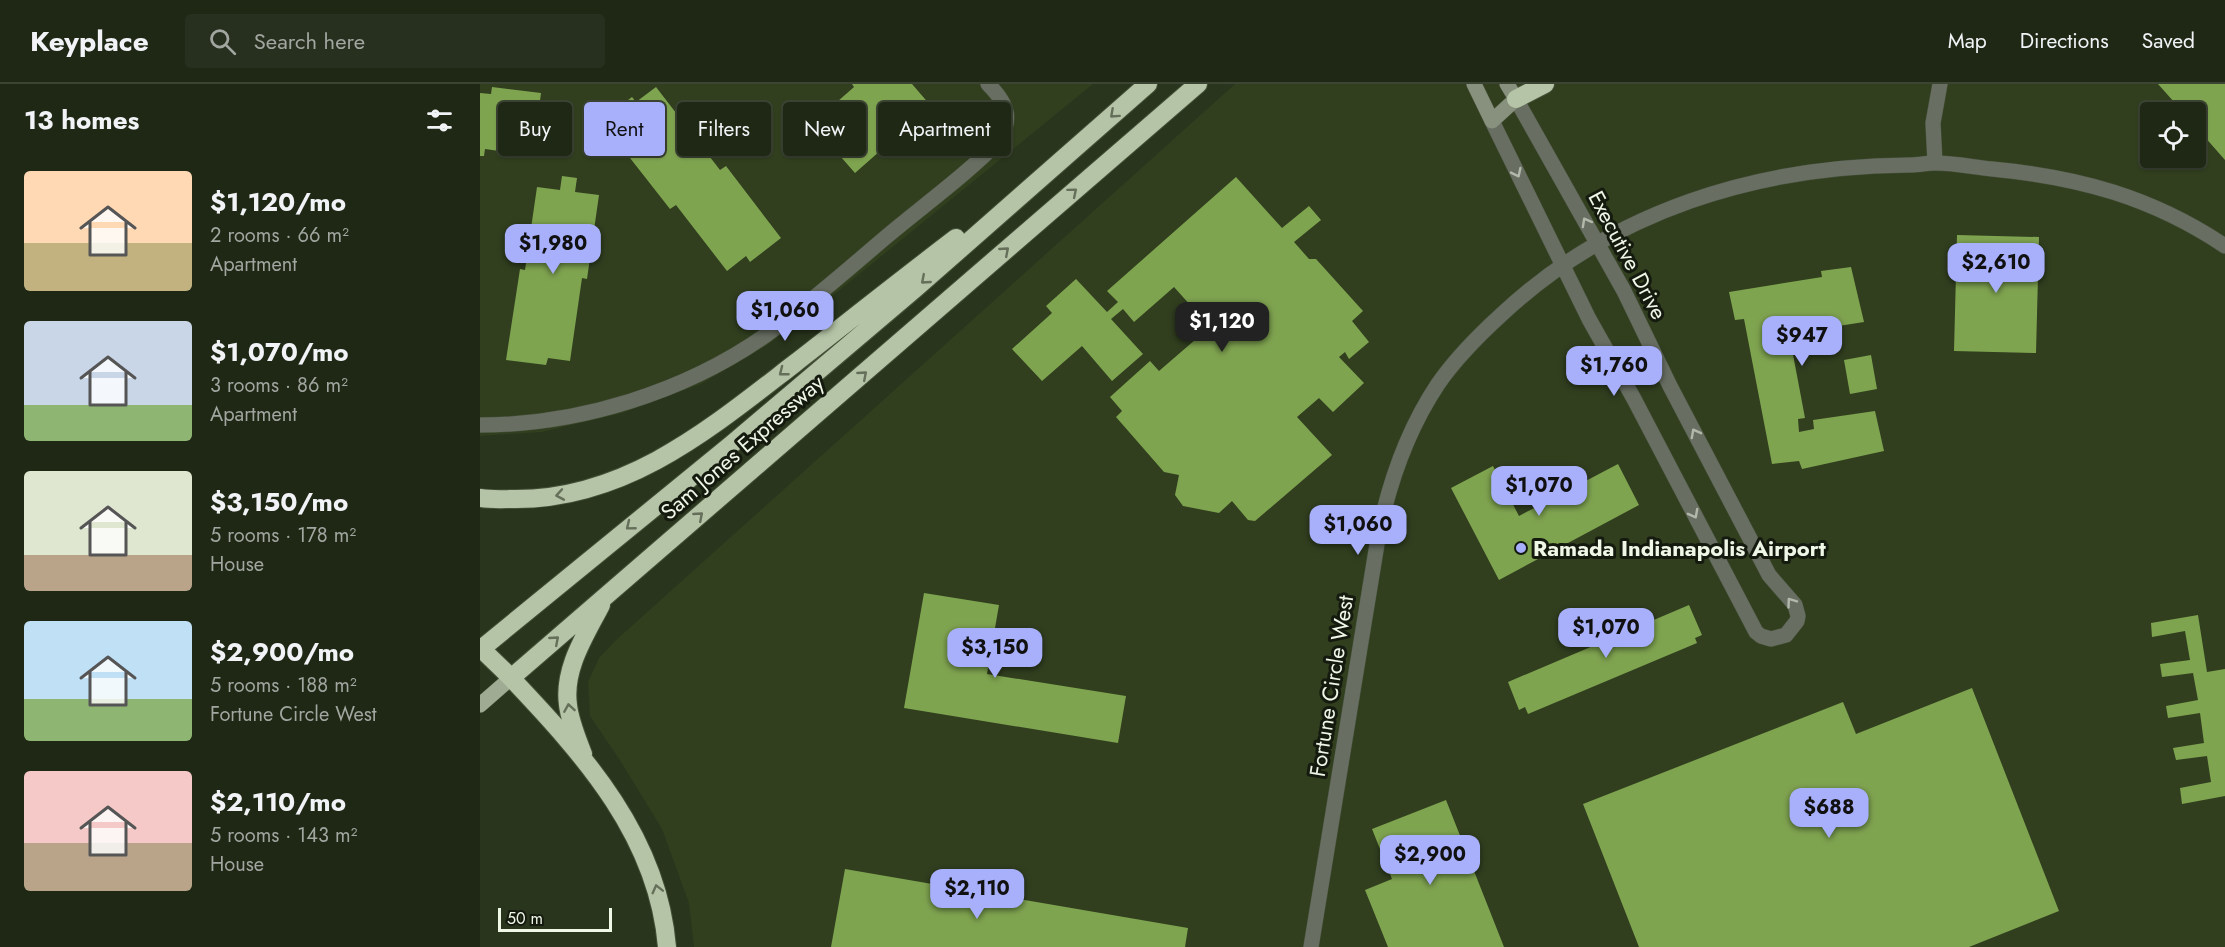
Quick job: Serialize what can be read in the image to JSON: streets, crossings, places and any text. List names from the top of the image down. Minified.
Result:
{"streets":{"highway":["Sam Jones Expressway"],"street":["Executive Drive","Fortune Circle West"]},"crossings":[["Executive Drive","Fortune Circle West"]],"places":["Ramada Indianapolis Airport"],"scale_bar":"50 m","page":{"header":"Keyplace","search":"Search here","nav":["Map","Directions","Saved"],"heading":"13 homes","chip":["Buy","Rent","Filters","New","Apartment"],"list":[{"name":"$1,120/mo","note":"2 rooms · 66 m² · Apartment"},{"name":"$1,070/mo","note":"3 rooms · 86 m² · Apartment"},{"name":"$3,150/mo","note":"5 rooms · 178 m² · House"},{"name":"$2,900/mo","note":"5 rooms · 188 m² · Fortune Circle West"},{"name":"$2,110/mo","note":"5 rooms · 143 m² · House"}],"price":["$1,980","$2,610","$1,060","$1,120","$947","$1,760","$1,070","$1,060","$1,070","$3,150","$688","$2,900","$2,110"],"scale":"50 m"}}
